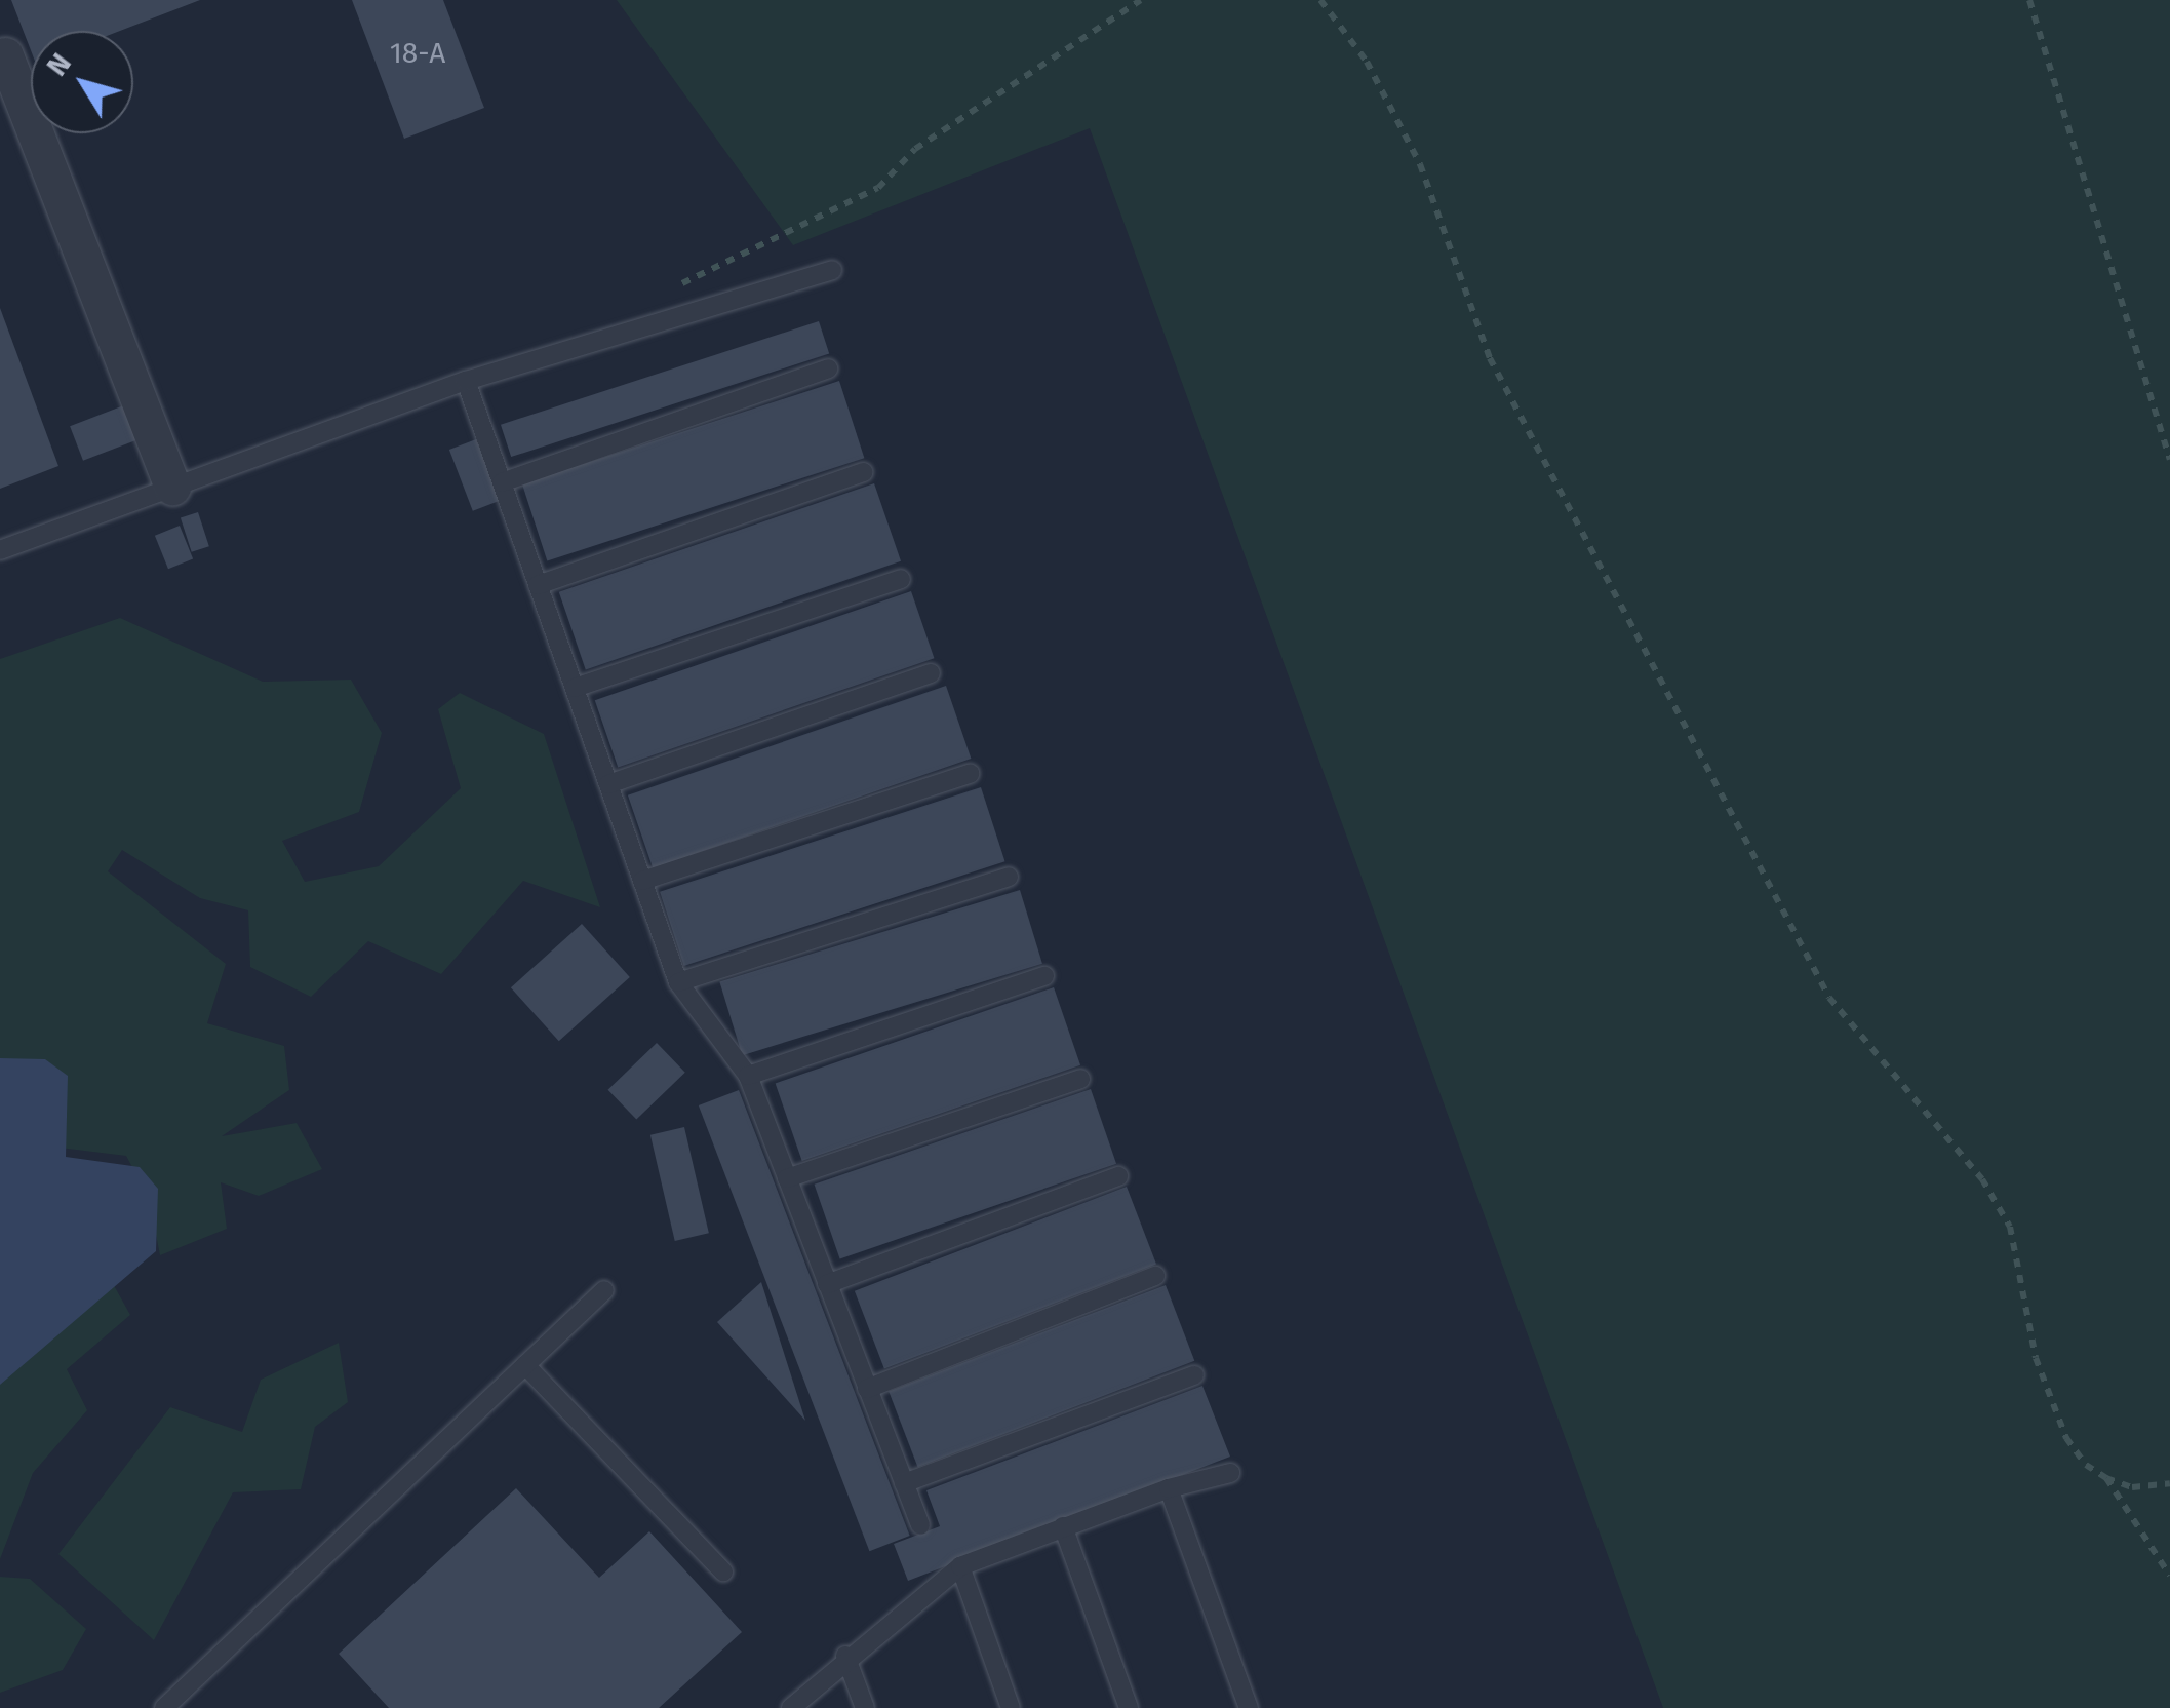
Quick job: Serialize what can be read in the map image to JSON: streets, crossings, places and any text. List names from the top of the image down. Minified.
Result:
{"house_numbers":["18-А"],"north":"top left"}
